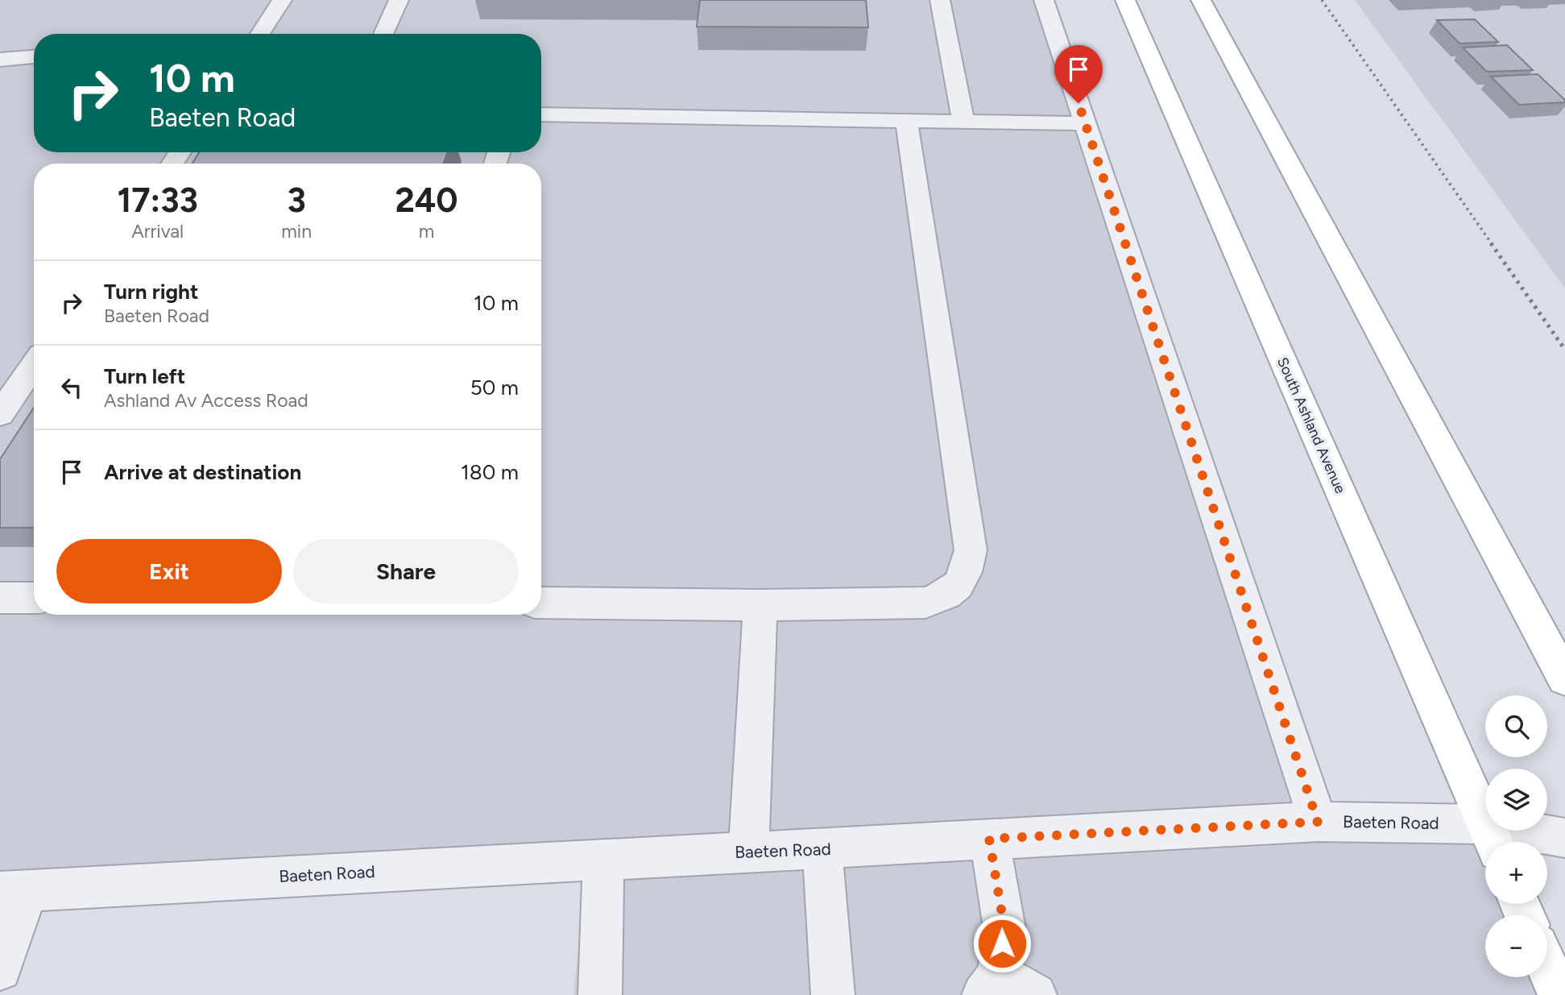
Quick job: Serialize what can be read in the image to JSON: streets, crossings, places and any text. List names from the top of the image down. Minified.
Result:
{"streets":{"main road":["South Ashland Avenue"],"street":["Baeten Road"]},"crossings":[["South Ashland Avenue","Baeten Road"]],"page":{"turn":["10 m","Baeten Road"],"eta":["17:33","Arrival","3","min","240","m"],"list":[{"name":"Turn right","note":"Baeten Road","value":"10 m"},{"name":"Turn left","note":"Ashland Av Access Road","value":"50 m"},{"name":"Arrive at destination","value":"180 m"}],"buttons":["Exit","Share"],"map_buttons":["+","−"]}}
